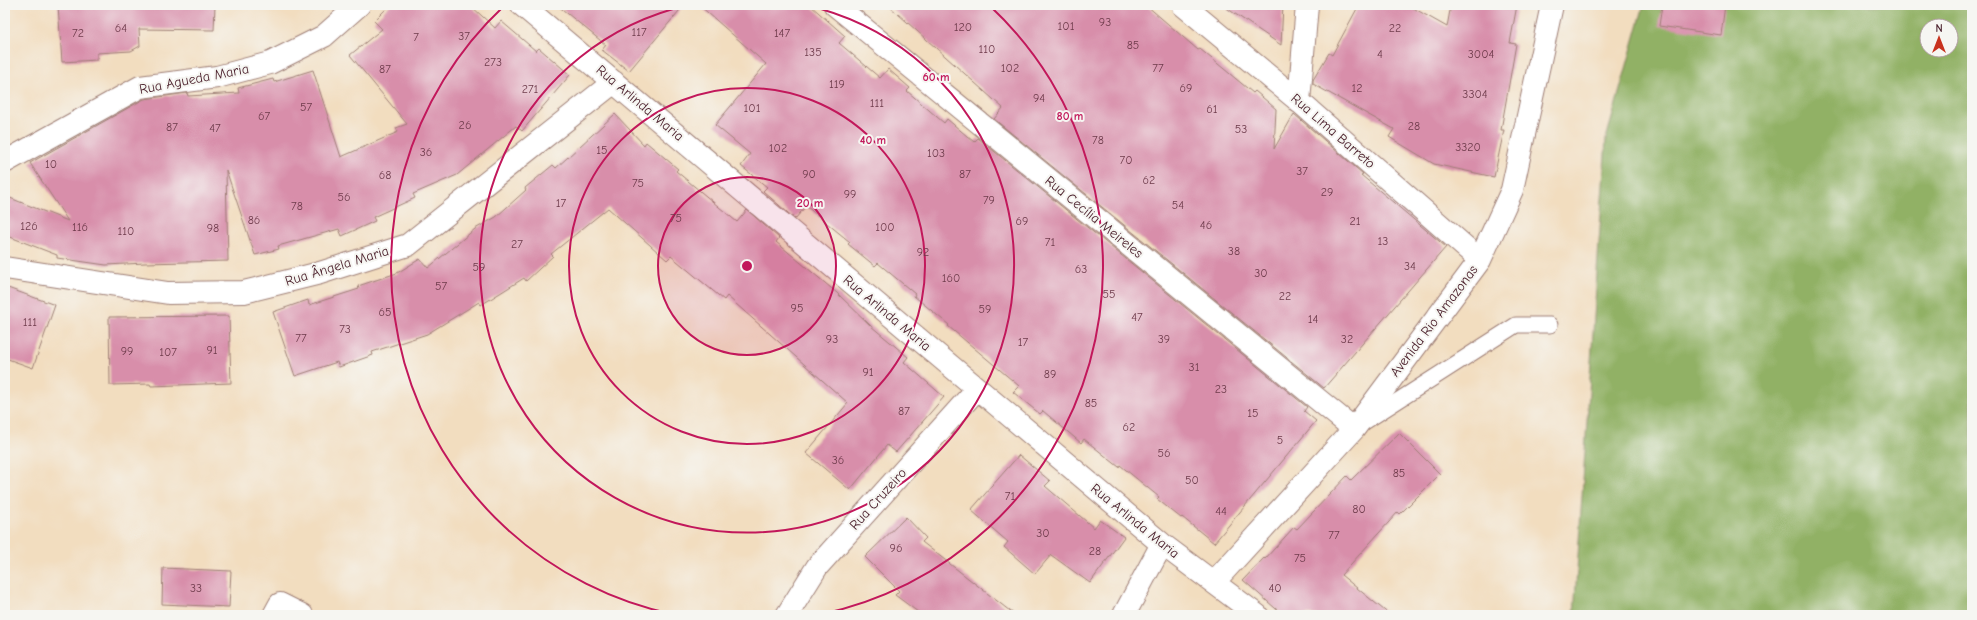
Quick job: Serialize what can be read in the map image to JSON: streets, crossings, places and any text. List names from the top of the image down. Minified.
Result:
{"streets":{"street":["Rua Agueda Maria","Rua Arlinda Maria","Rua Lima Barreto","Rua Cecília Meireles","Rua Ângela Maria","Avenida Rio Amazonas","Rua Cruzeiro"]},"crossings":[["Rua Arlinda Maria","Rua Ângela Maria"],["Rua Arlinda Maria","Avenida Rio Amazonas"],["Rua Arlinda Maria","Rua Cruzeiro"],["Rua Lima Barreto","Avenida Rio Amazonas"],["Rua Cecília Meireles","Avenida Rio Amazonas"]],"house_numbers":["93","101","120","64","22","117","72","147","37","7","85","110","135","4","3004","273","102","77","87","119","69","12","271","3304","94","111","57","101","61","67","26","28","87","47","53","78","3320","102","15","36","103","70","10","37","90","87","68","62","75","29","99","56","79","17","54","78","75","86","69","21","46","126","116","100","98","110","13","71","27","38","92","34","59","63","30","160","57","55","22","95","59","65","47","14","111","73","77","93","39","32","17","91","99","107","31","91","89","23","85","87","15","62","5","56","36","85","50","71","80","44","30","77","96","28","75","33","40"],"north":"top","rings":["60 m","80 m","40 m","20 m"]}
